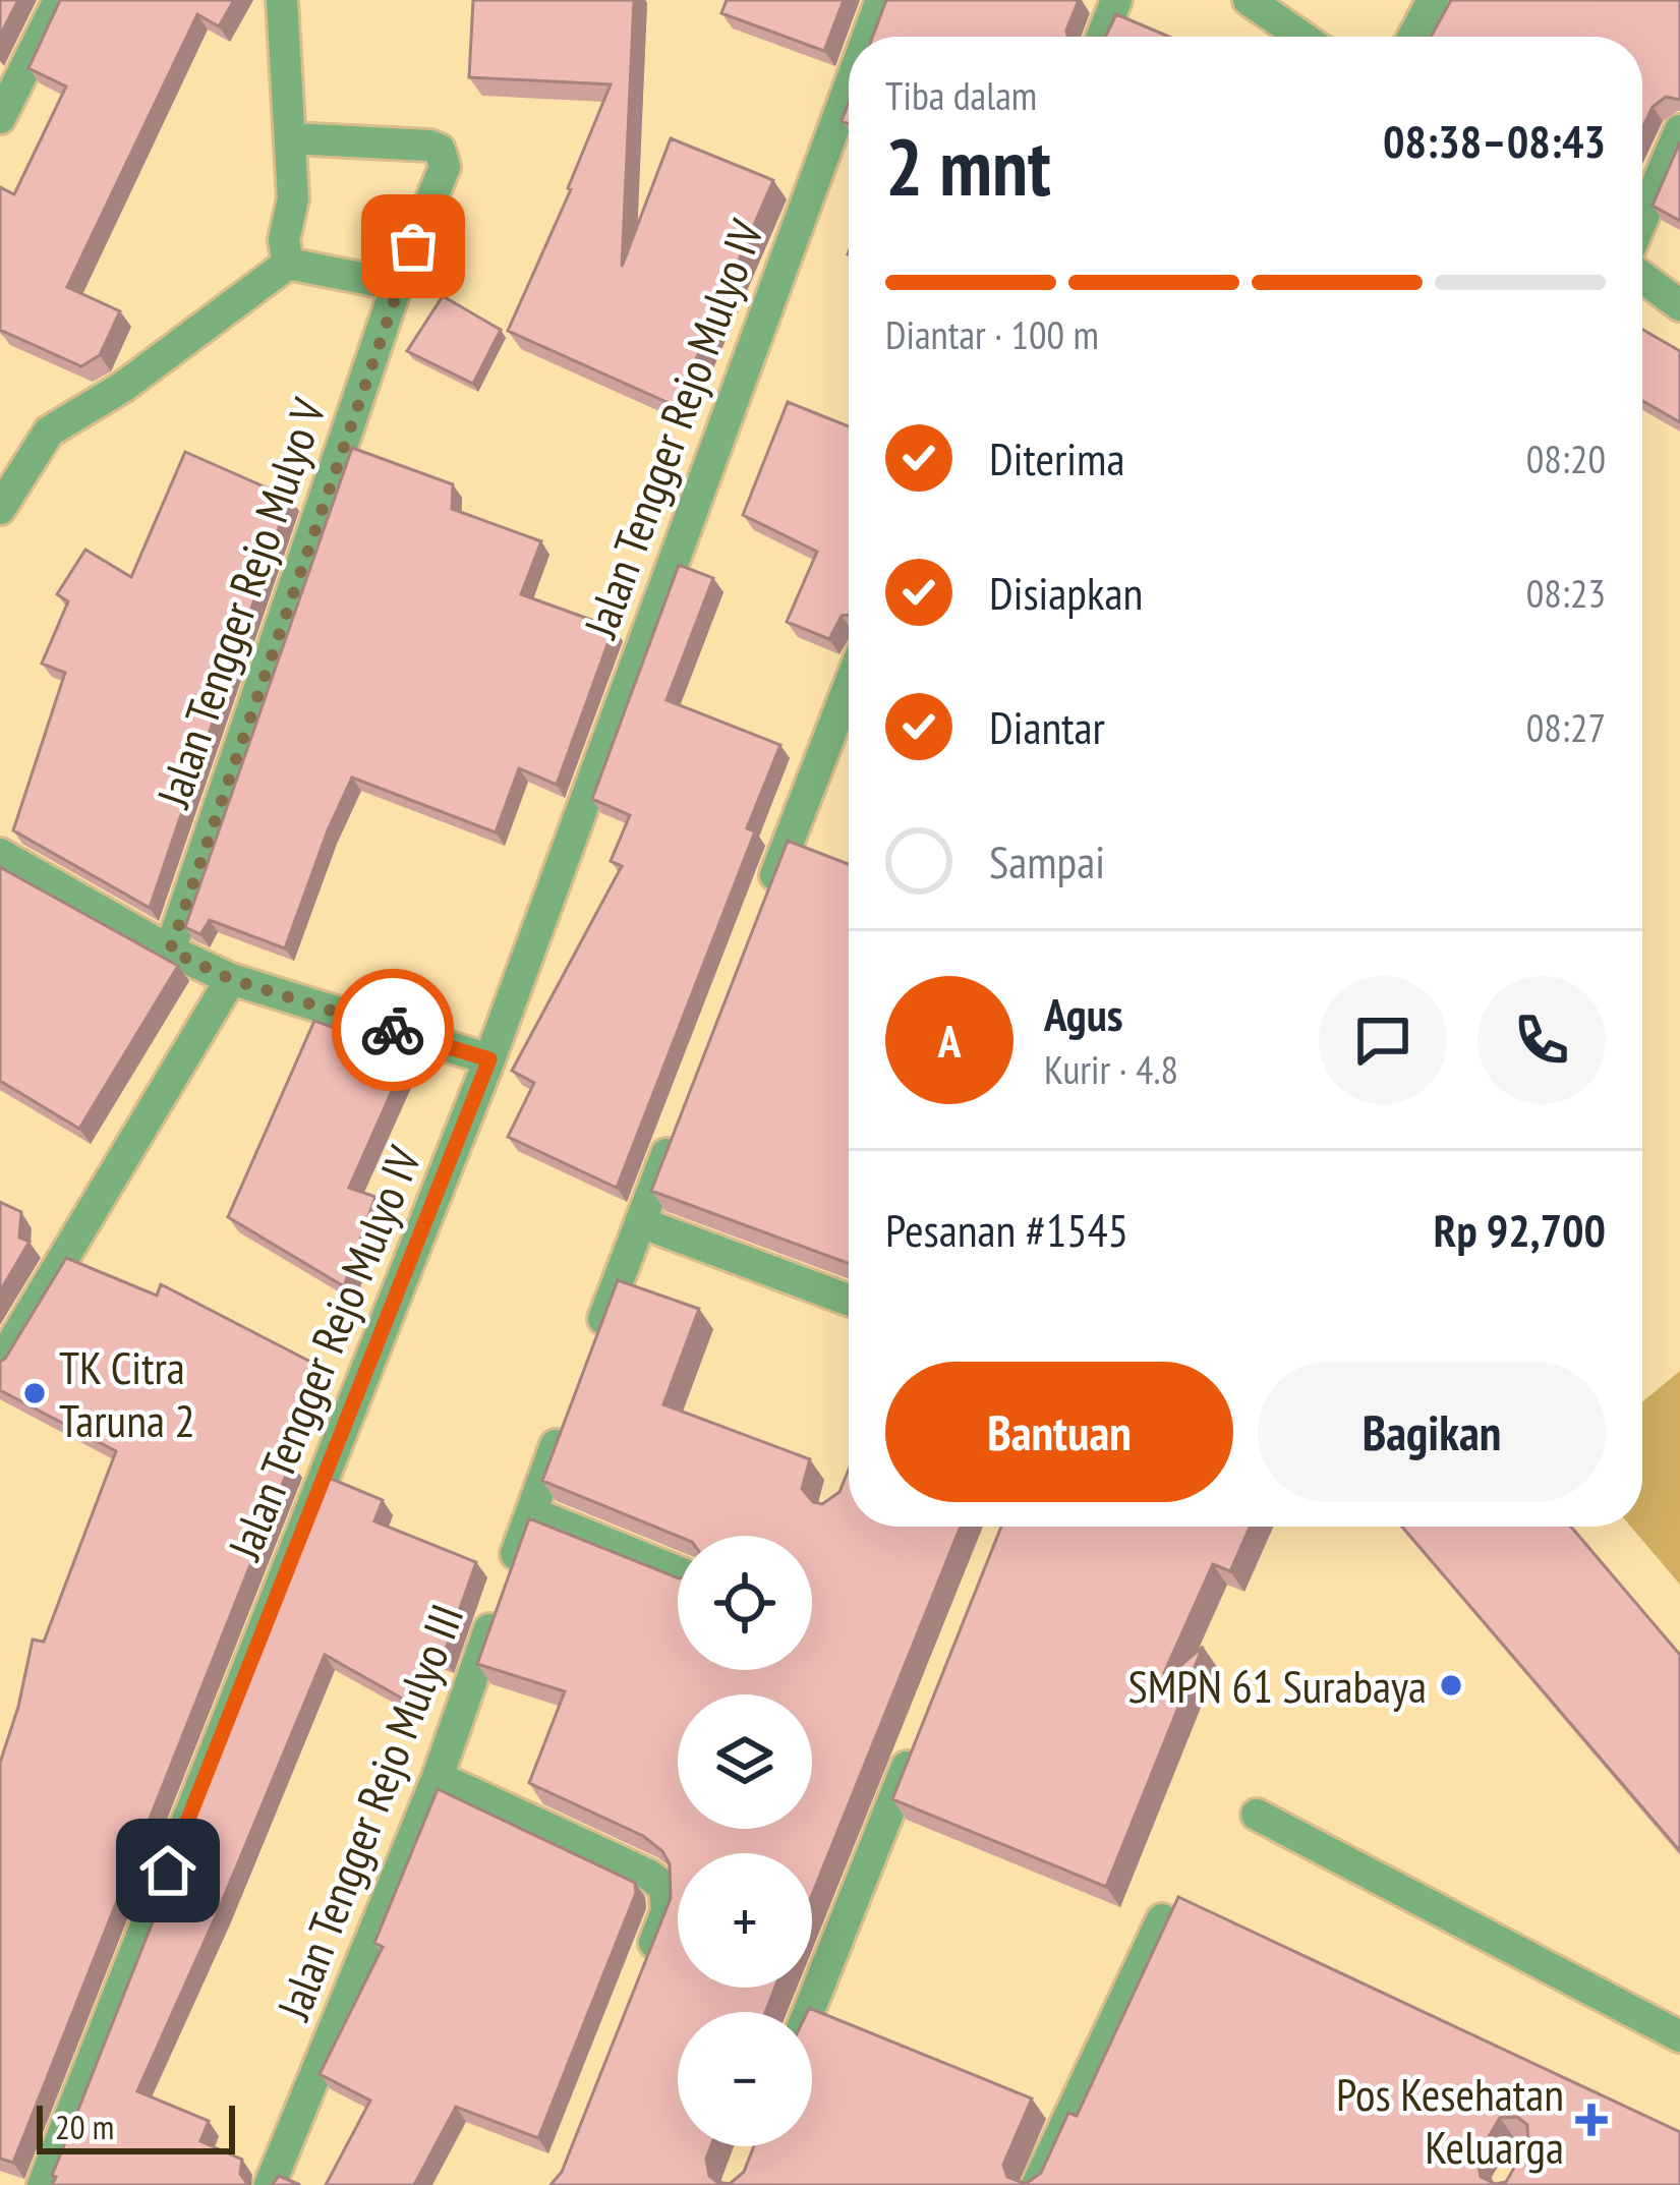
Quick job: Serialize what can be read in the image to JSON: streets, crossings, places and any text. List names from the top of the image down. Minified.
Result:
{"streets":{"street":["Jalan Tengger Rejo Mulyo IV","Jalan Tengger Rejo Mulyo V","Jalan Tengger Rejo Mulyo III"]},"places":{"other":["TK Citra Taruna 2","SMPN 61 Surabaya"],"health":["Pos Kesehatan Keluarga"]},"scale_bar":"20 m","page":{"heading":["2 mnt","Tiba dalam","08:38–08:43"],"panel":["Agus","Kurir · 4.8","Pesanan #1545","Rp 92,700"],"bar":"Diantar · 100 m","list":[["Diterima","08:20"],["Disiapkan","08:23"],["Diantar","08:27"],"Sampai"],"round":"A","buttons":["Bantuan","Bagikan"],"map_buttons":["+","−"],"scale":"20 m"}}
